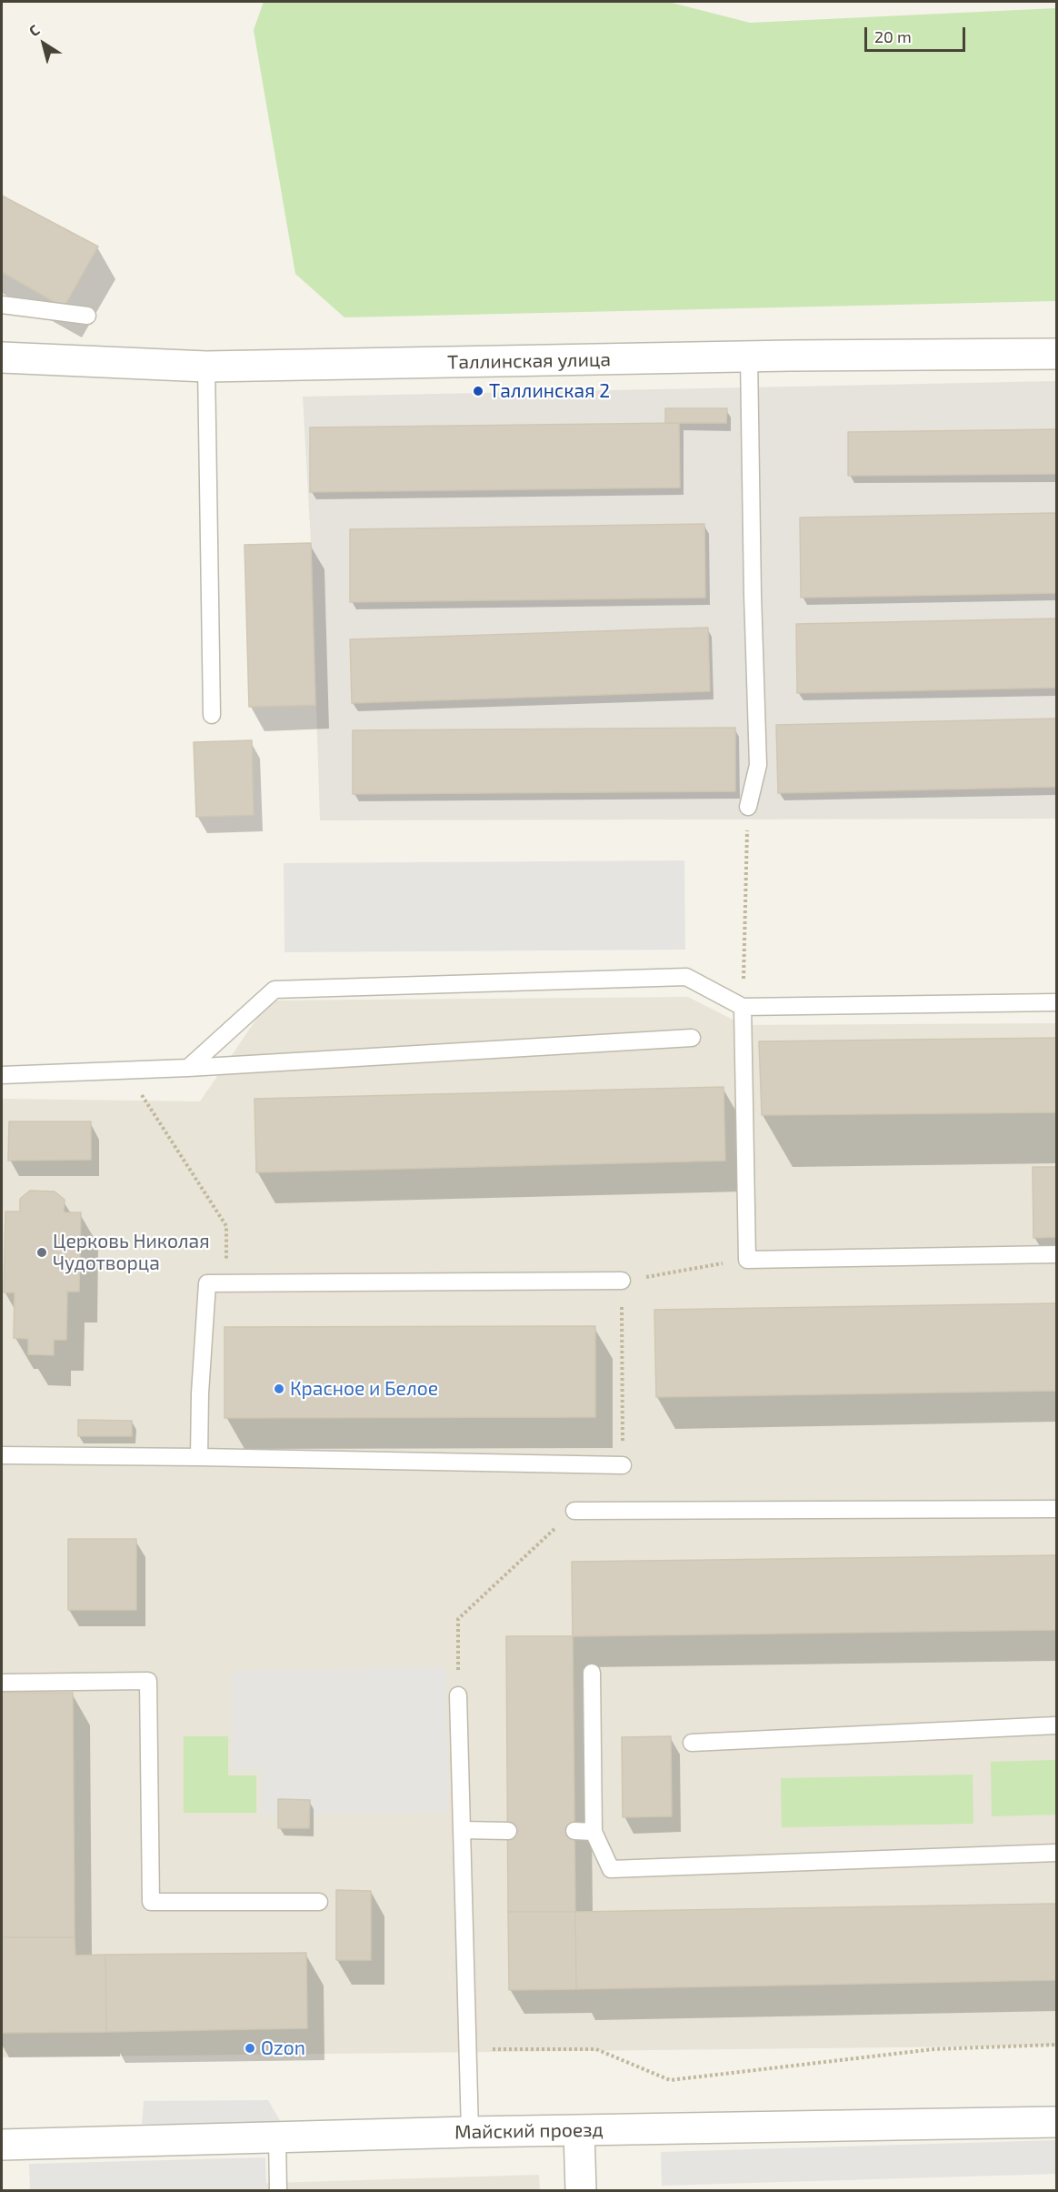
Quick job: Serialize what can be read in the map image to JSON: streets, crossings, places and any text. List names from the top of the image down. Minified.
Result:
{"streets":{"street":["Таллинская улица","Майский проезд"]},"places":["Таллинская 2","Церковь Николая Чудотворца","Красное и Белое","Ozon"],"scale_bar":"20 m","north":"top left"}
